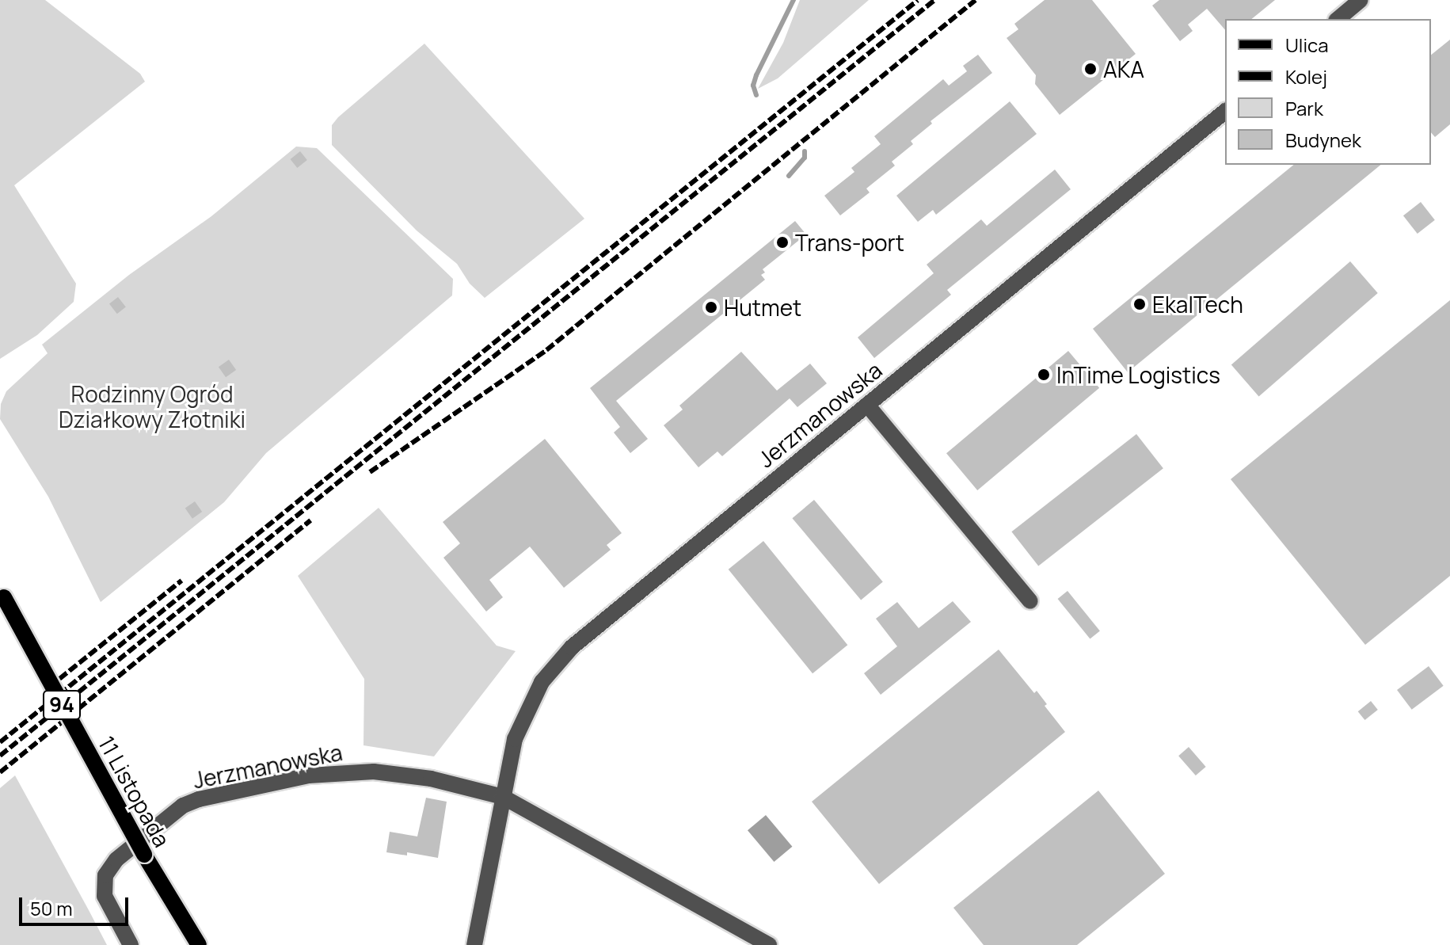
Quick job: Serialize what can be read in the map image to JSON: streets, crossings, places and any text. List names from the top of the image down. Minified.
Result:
{"streets":{"main road":["94","11 Listopada"],"street":["Jerzmanowska"]},"parks":["Rodzinny Ogród Działkowy Złotniki"],"places":["AKA","Trans-port","EkalTech","Hutmet","InTime Logistics"],"legend":["Ulica","Kolej","Park","Budynek"],"scale_bar":"50 m"}
